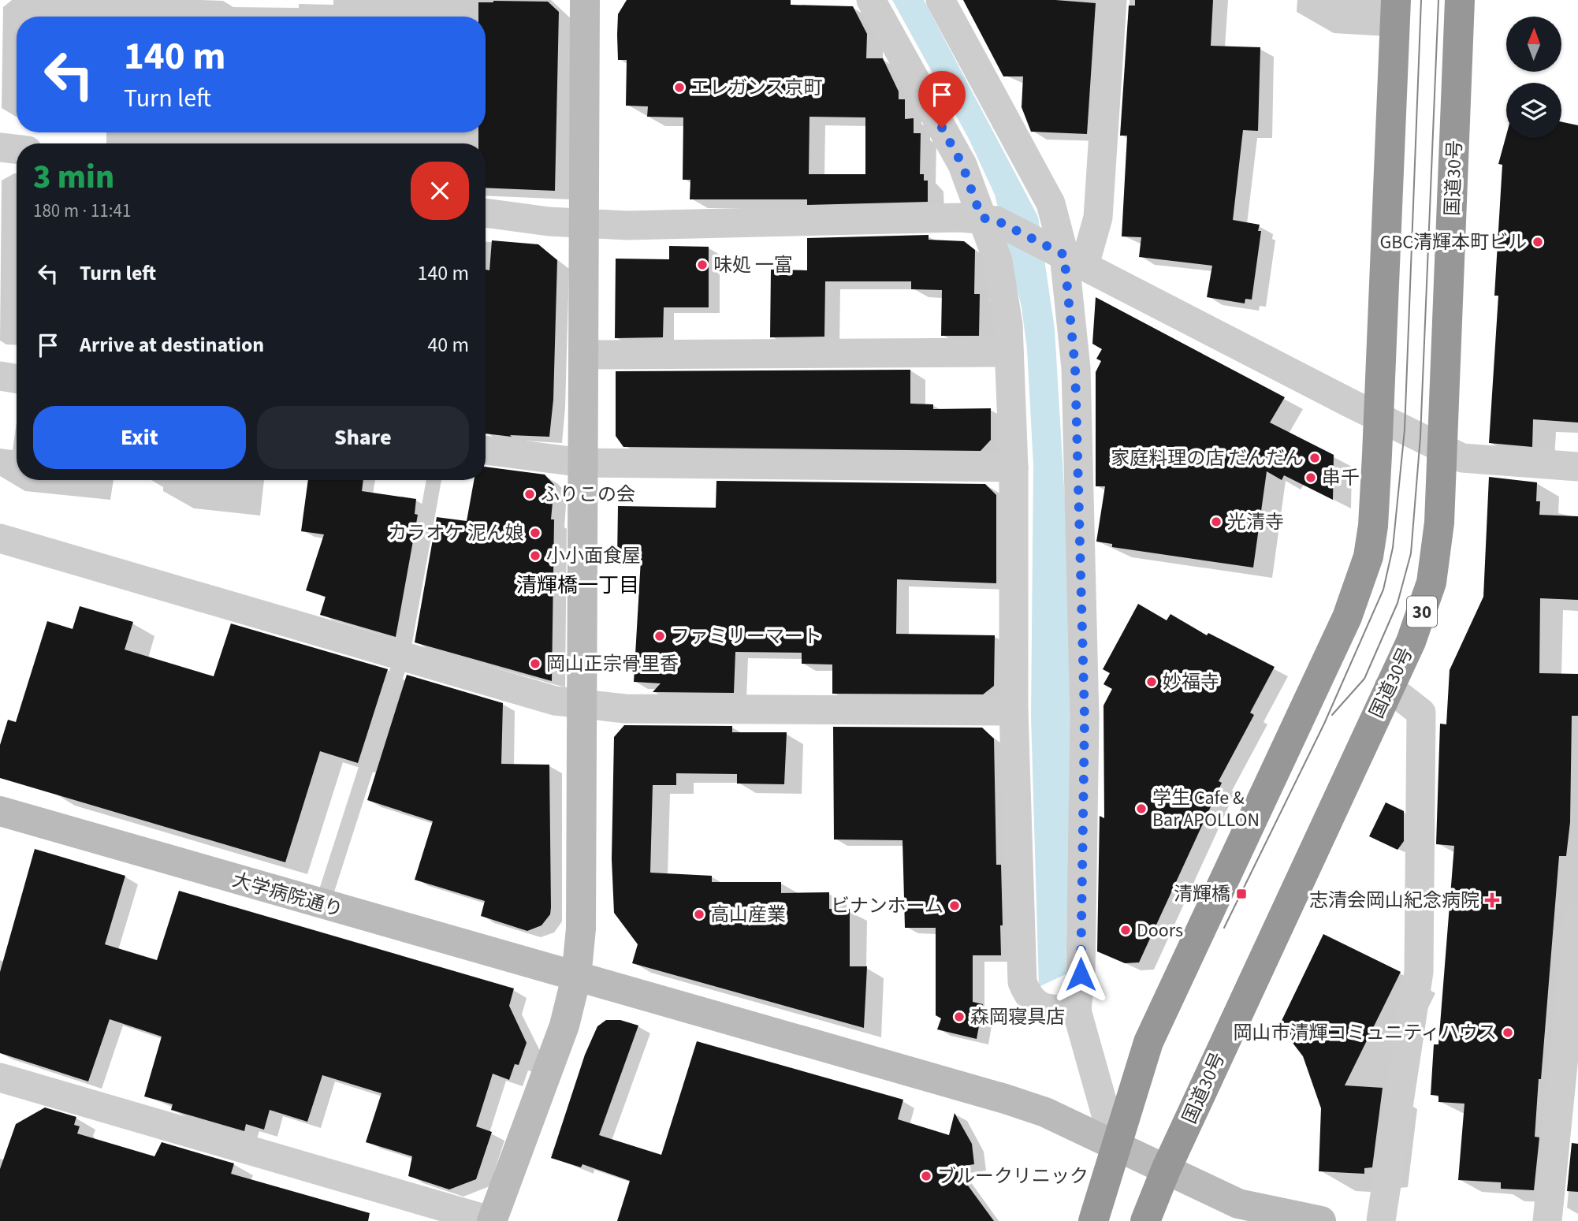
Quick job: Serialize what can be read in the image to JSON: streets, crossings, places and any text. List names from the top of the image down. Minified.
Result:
{"streets":{"highway":["国道30号","30"],"street":["大学病院通り"]},"crossings":[["国道30号","大学病院通り"]],"districts":["清輝橋一丁目"],"places":{"other":["エレガンス京町","GBC清輝本町ビル","味処 一富","家庭料理の店 だんだん","串千","ふりこの会","光清寺","カラオケ 泥ん娘","小小面食屋","ファミリーマート","岡山正宗骨里香","妙福寺","学生 Cafe & Bar APOLLON","ビナンホーム","高山産業","Doors","森岡寝具店","岡山市清輝コミュニティハウス","ブルークリニック"],"transit":["清輝橋"],"health":["志清会岡山紀念病院"]},"north":"top","page":{"turn":["140 m","Turn left"],"heading":["3 min","180 m · 11:41"],"list":[{"name":"Turn left","value":"140 m"},{"name":"Arrive at destination","value":"40 m"}],"buttons":["Exit","Share"]}}
